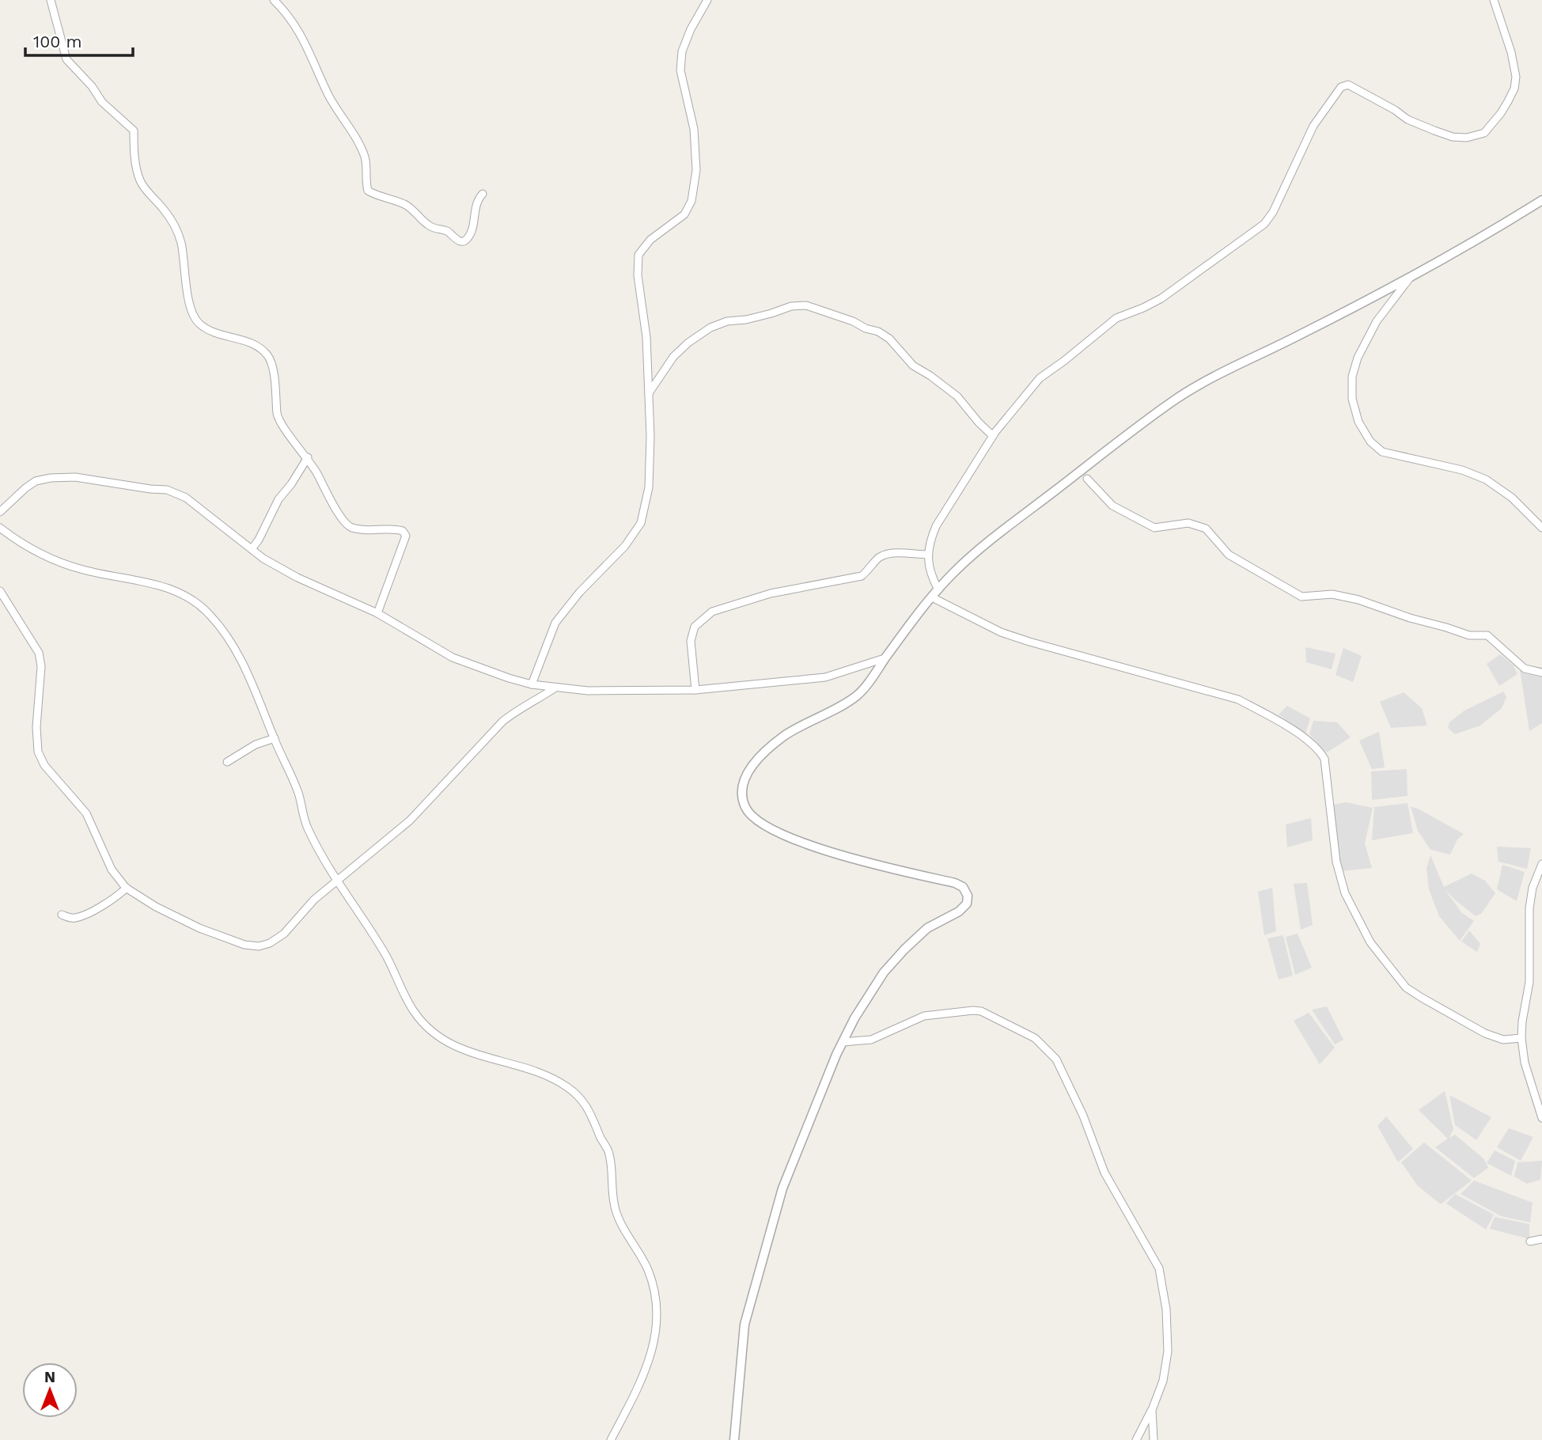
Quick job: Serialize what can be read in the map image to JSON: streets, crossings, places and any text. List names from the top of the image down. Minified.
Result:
{"scale_bar":"100 m","north":"top"}
